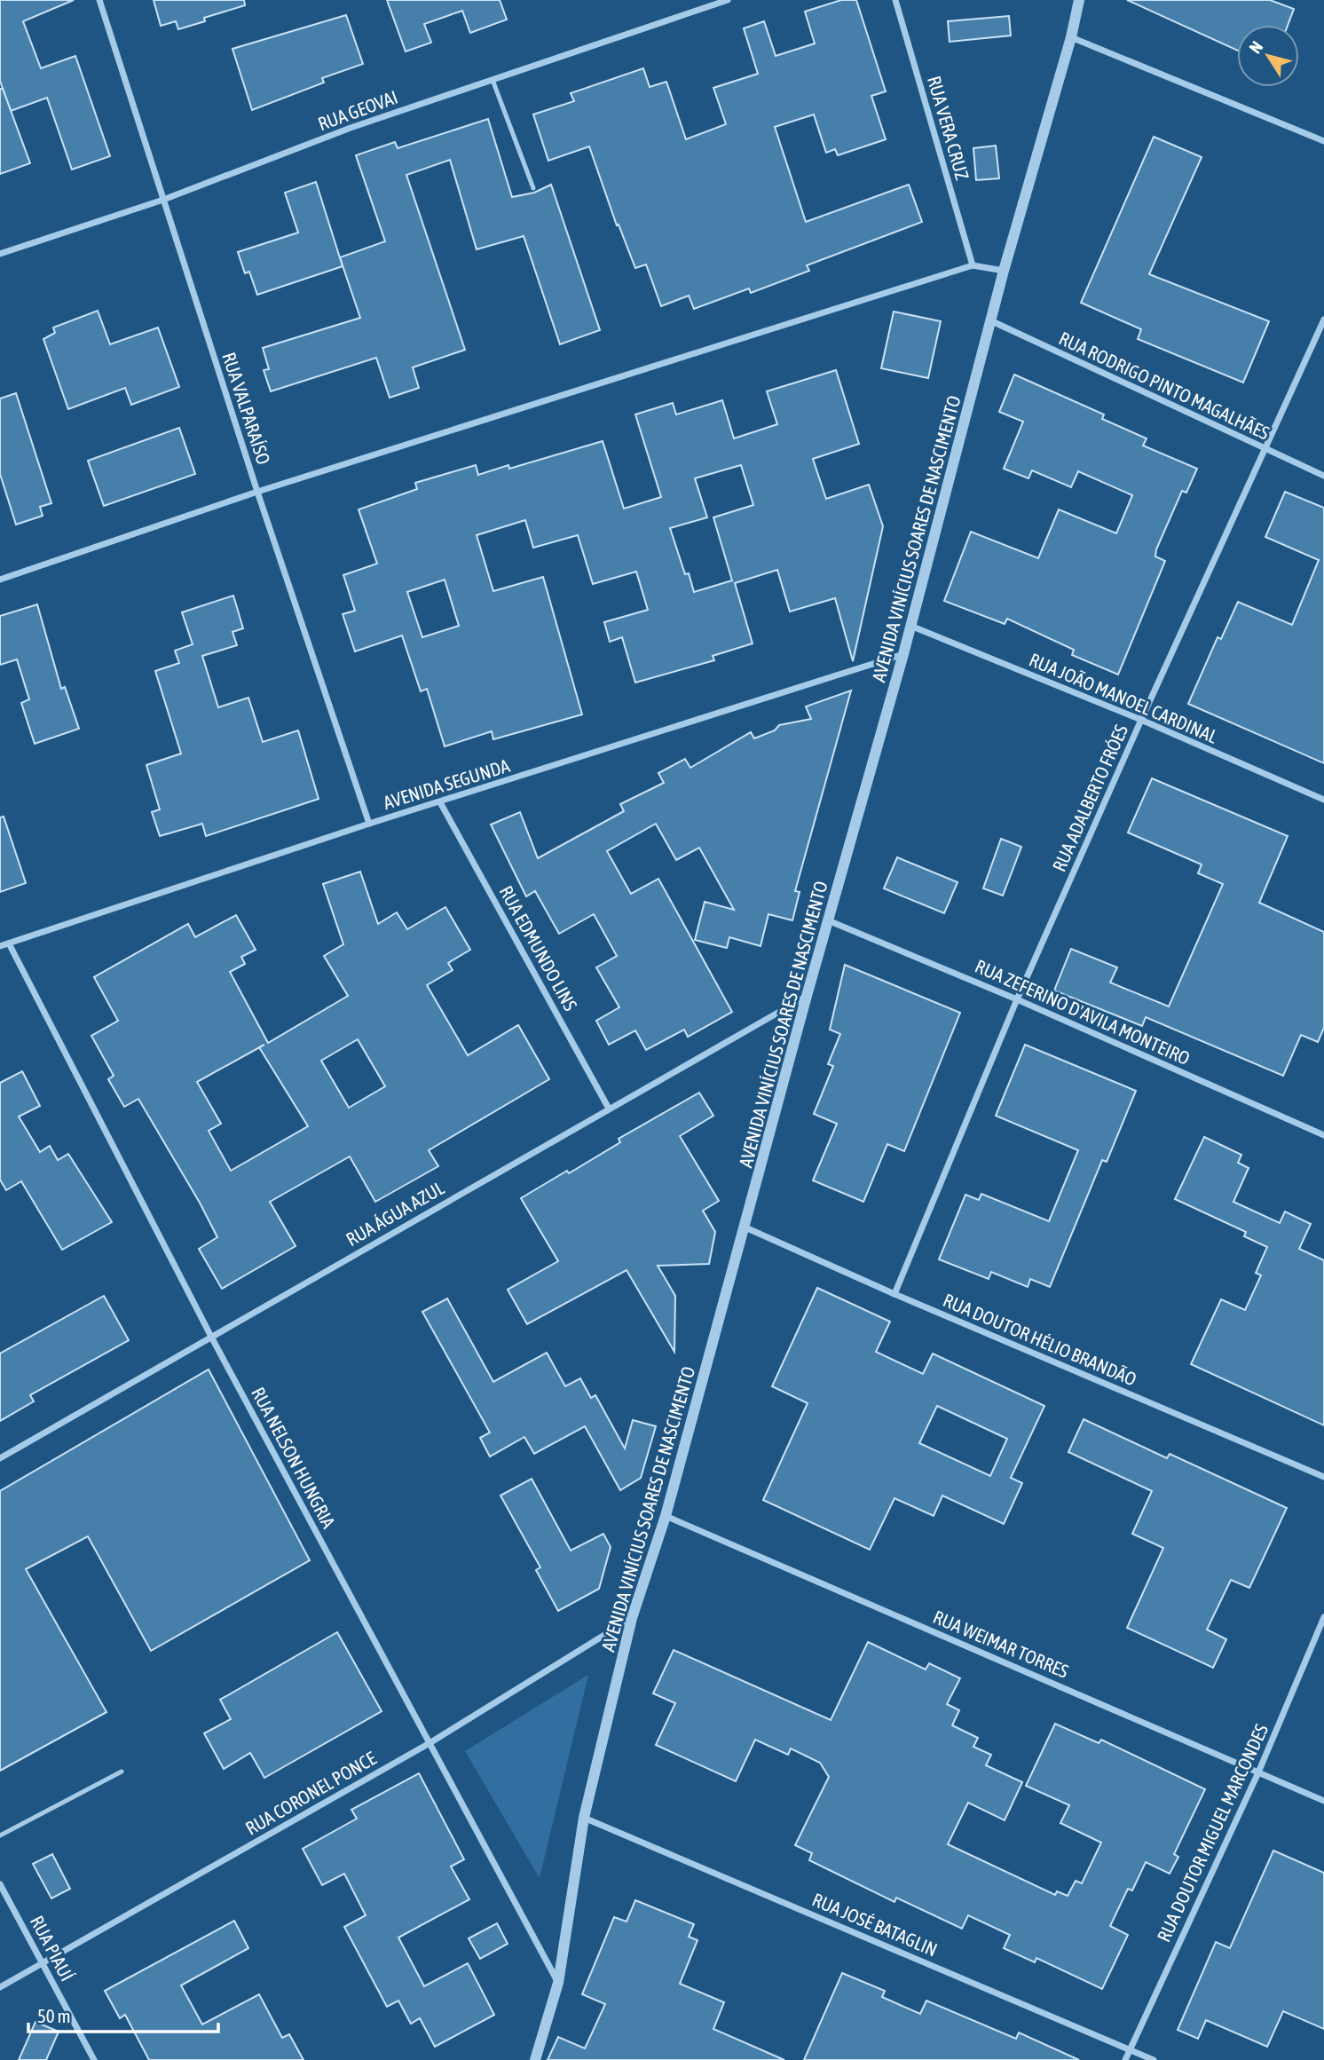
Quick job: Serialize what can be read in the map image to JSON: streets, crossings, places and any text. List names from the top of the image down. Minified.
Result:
{"streets":{"street":["RUA GEOVAI","RUA VERA CRUZ","RUA RODRIGO PINTO MAGALHÃES","RUA VALPARAÍSO","AVENIDA VINÍCIUS SOARES DE NASCIMENTO","RUA JOÃO MANOEL CARDINAL","AVENIDA SEGUNDA","RUA ADALBERTO FRÓES","RUA EDMUNDO LINS","RUA ZEFERINO D'AVILA MONTEIRO","RUA ÁGUA AZUL","RUA DOUTOR HÉLIO BRANDÃO","RUA NELSON HUNGRIA","RUA WEIMAR TORRES","RUA CORONEL PONCE","RUA DOUTOR MIGUEL MARCONDES","RUA JOSÉ BATAGLIN","RUA PIAUÍ"]},"crossings":[["RUA GEOVAI","RUA VALPARAÍSO"],["RUA RODRIGO PINTO MAGALHÃES","AVENIDA VINÍCIUS SOARES DE NASCIMENTO"],["RUA RODRIGO PINTO MAGALHÃES","RUA ADALBERTO FRÓES"],["RUA VALPARAÍSO","AVENIDA SEGUNDA"],["AVENIDA VINÍCIUS SOARES DE NASCIMENTO","RUA JOÃO MANOEL CARDINAL"],["AVENIDA VINÍCIUS SOARES DE NASCIMENTO","AVENIDA SEGUNDA"],["AVENIDA VINÍCIUS SOARES DE NASCIMENTO","RUA ZEFERINO D'AVILA MONTEIRO"],["AVENIDA VINÍCIUS SOARES DE NASCIMENTO","RUA ÁGUA AZUL"],["AVENIDA VINÍCIUS SOARES DE NASCIMENTO","RUA DOUTOR HÉLIO BRANDÃO"],["AVENIDA VINÍCIUS SOARES DE NASCIMENTO","RUA NELSON HUNGRIA"],["AVENIDA VINÍCIUS SOARES DE NASCIMENTO","RUA WEIMAR TORRES"],["AVENIDA VINÍCIUS SOARES DE NASCIMENTO","RUA CORONEL PONCE"],["AVENIDA VINÍCIUS SOARES DE NASCIMENTO","RUA JOSÉ BATAGLIN"],["RUA JOÃO MANOEL CARDINAL","RUA ADALBERTO FRÓES"],["AVENIDA SEGUNDA","RUA EDMUNDO LINS"],["AVENIDA SEGUNDA","RUA NELSON HUNGRIA"],["RUA ADALBERTO FRÓES","RUA ZEFERINO D'AVILA MONTEIRO"],["RUA ADALBERTO FRÓES","RUA DOUTOR HÉLIO BRANDÃO"],["RUA EDMUNDO LINS","RUA ÁGUA AZUL"],["RUA ÁGUA AZUL","RUA NELSON HUNGRIA"],["RUA NELSON HUNGRIA","RUA CORONEL PONCE"],["RUA WEIMAR TORRES","RUA DOUTOR MIGUEL MARCONDES"],["RUA CORONEL PONCE","RUA PIAUÍ"],["RUA DOUTOR MIGUEL MARCONDES","RUA JOSÉ BATAGLIN"]],"scale_bar":"50 m","north":"top left"}
